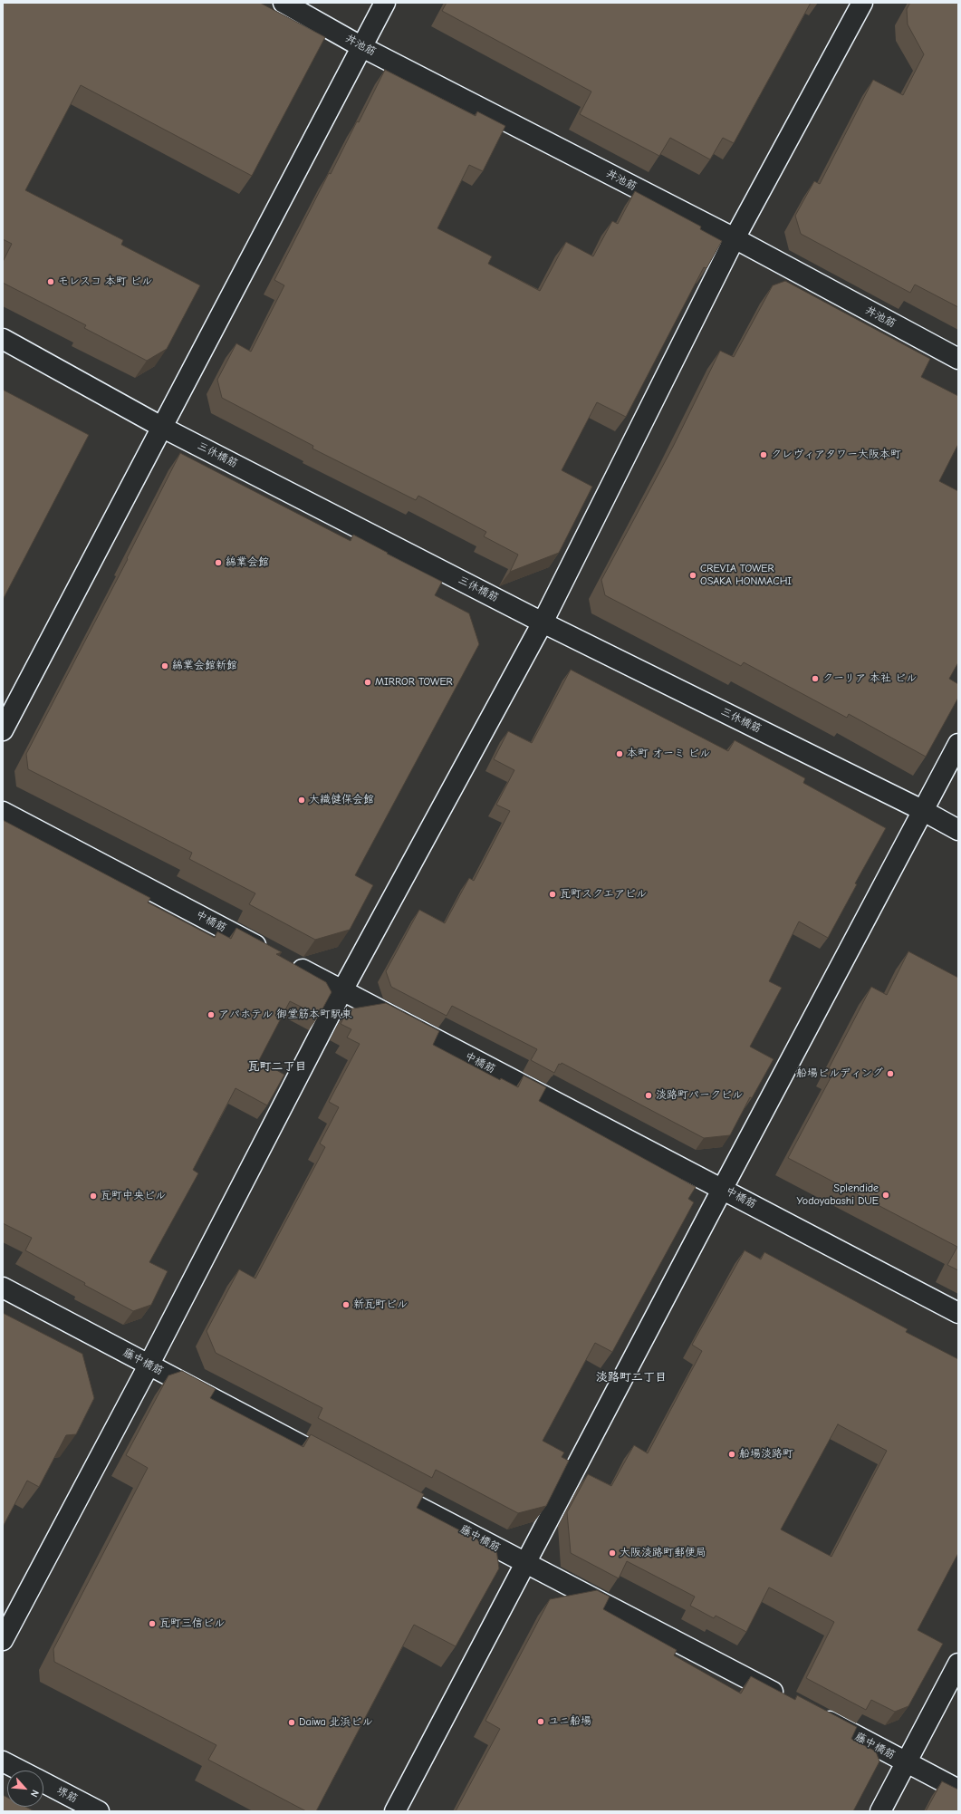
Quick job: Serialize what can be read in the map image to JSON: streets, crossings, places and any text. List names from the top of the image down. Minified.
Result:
{"streets":{"street":["丼池筋","三休橋筋","中橋筋","藤中橋筋","堺筋"]},"districts":["瓦町二丁目","淡路町二丁目"],"places":["モレスコ 本町 ビル","クレヴィアタワー大阪本町","綿業会館","CREVIA TOWER OSAKA HONMACHI","綿業会館新館","クーリア 本社 ビル","MIRROR TOWER","本町 オーミ ビル","大織健保会館","瓦町スクエアビル","アパホテル 御堂筋本町駅東","船場ビルディング","淡路町パークビル","Splendide Yodoyabashi DUE","瓦町中央ビル","新瓦町ビル","船場淡路町","大阪淡路町郵便局","瓦町三信ビル","ユニ船場","Daiwa 北浜ビル"],"north":"bottom right"}
